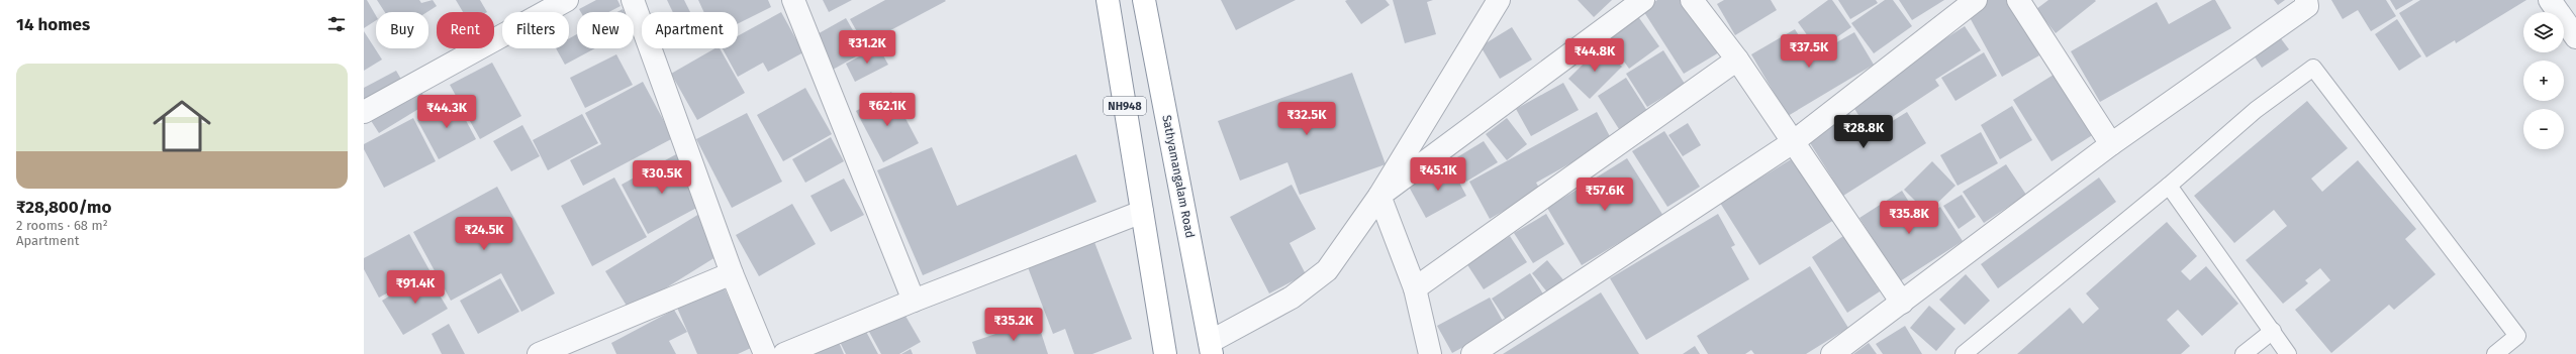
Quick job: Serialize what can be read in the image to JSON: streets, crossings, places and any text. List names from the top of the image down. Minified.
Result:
{"streets":{"highway":["NH948","Sathyamangalam Road"]},"page":{"heading":"14 homes","map_buttons":["+","−"],"chip":["Buy","Rent","Filters","New","Apartment"],"price":["₹31.2K","₹37.5K","₹44.8K","₹62.1K","₹44.3K","₹32.5K","₹28.8K","₹45.1K","₹30.5K","₹57.6K","₹35.8K","₹24.5K","₹91.4K","₹35.2K"],"list":[{"name":"₹28,800/mo","note":"2 rooms · 68 m² · Apartment"}]}}
